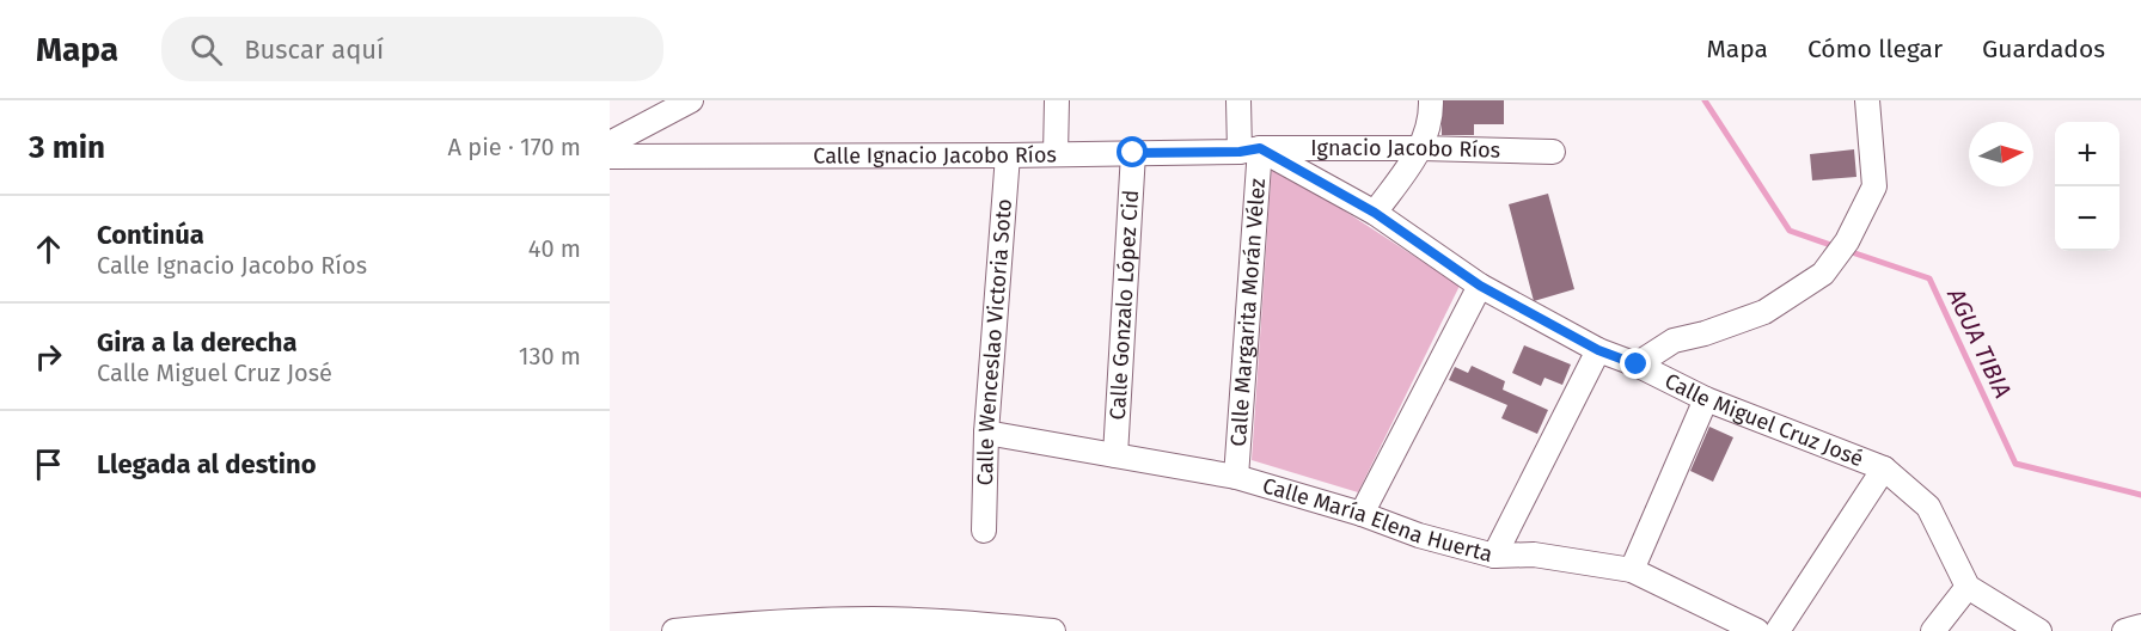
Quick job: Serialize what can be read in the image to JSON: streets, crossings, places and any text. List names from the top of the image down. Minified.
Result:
{"streets":{"street":["Ignacio Jacobo Ríos","Calle Ignacio Jacobo Ríos","Calle Gonzalo López Cid","Calle Margarita Morán Vélez","Calle Wenceslao Victoria Soto","Calle Miguel Cruz José","Calle María Elena Huerta"]},"crossings":[["Ignacio Jacobo Ríos","Calle Ignacio Jacobo Ríos"],["Ignacio Jacobo Ríos","Calle Margarita Morán Vélez"],["Ignacio Jacobo Ríos","Calle Miguel Cruz José"],["Calle Ignacio Jacobo Ríos","Calle Gonzalo López Cid"],["Calle Ignacio Jacobo Ríos","Calle Margarita Morán Vélez"],["Calle Ignacio Jacobo Ríos","Calle Wenceslao Victoria Soto"],["Calle Ignacio Jacobo Ríos","Calle Miguel Cruz José"],["Calle Gonzalo López Cid","Calle María Elena Huerta"],["Calle Margarita Morán Vélez","Calle Miguel Cruz José"],["Calle Margarita Morán Vélez","Calle María Elena Huerta"],["Calle Wenceslao Victoria Soto","Calle María Elena Huerta"]],"water":["AGUA TIBIA"],"north":"right","page":{"header":"Mapa","search":"Buscar aquí","nav":["Mapa","Cómo llegar","Guardados"],"heading":["3 min","A pie · 170 m"],"map_buttons":["+","−"],"list":[["Continúa","Calle Ignacio Jacobo Ríos","40 m"],["Gira a la derecha","Calle Miguel Cruz José","130 m"],"Llegada al destino"]}}
